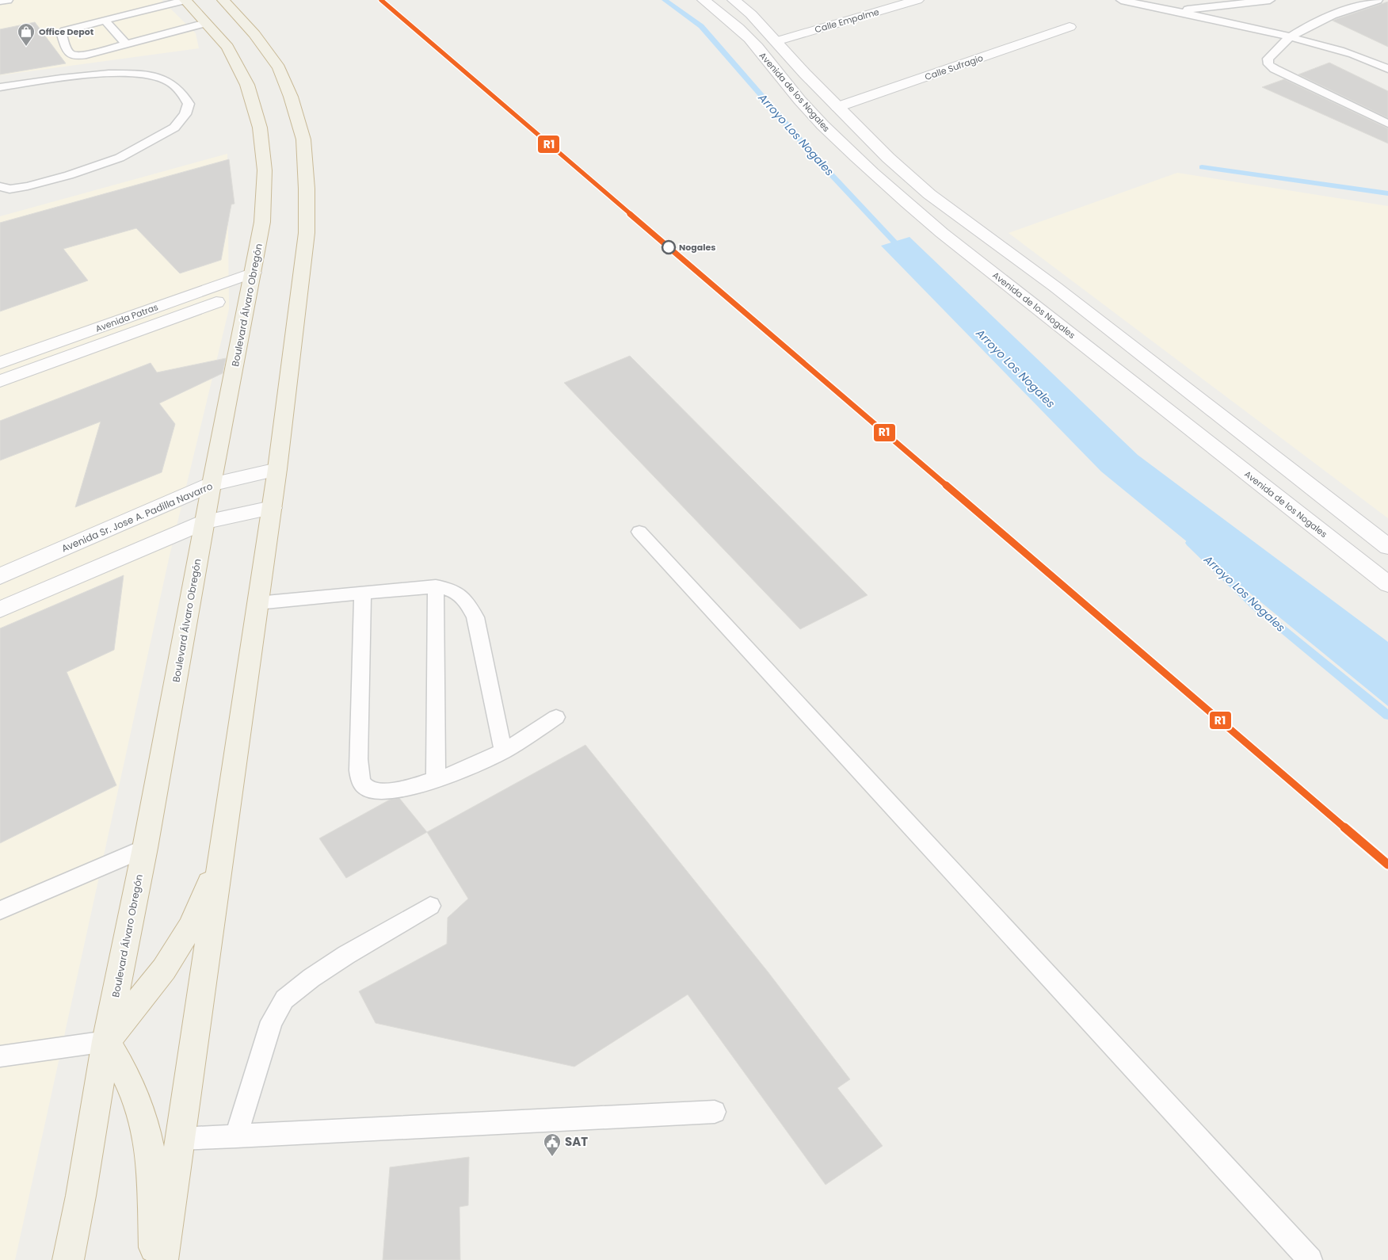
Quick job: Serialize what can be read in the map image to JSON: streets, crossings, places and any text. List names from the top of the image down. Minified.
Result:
{"streets":{"highway":["Boulevard Álvaro Obregón"],"main road":["Calle Empalme","Calle Sufragio","Avenida de los Nogales","Avenida Patras","Avenida Sr. Jose A. Padilla Navarro"]},"crossings":[["Calle Empalme","Avenida de los Nogales"],["Calle Sufragio","Avenida de los Nogales"],["Boulevard Álvaro Obregón","Avenida Patras"],["Boulevard Álvaro Obregón","Avenida Sr. Jose A. Padilla Navarro"]],"water":["Arroyo Los Nogales"],"places":{"shop":["Office Depot"],"other":["Nogales"],"public building":["SAT"]},"lines":["transit line R1"]}
